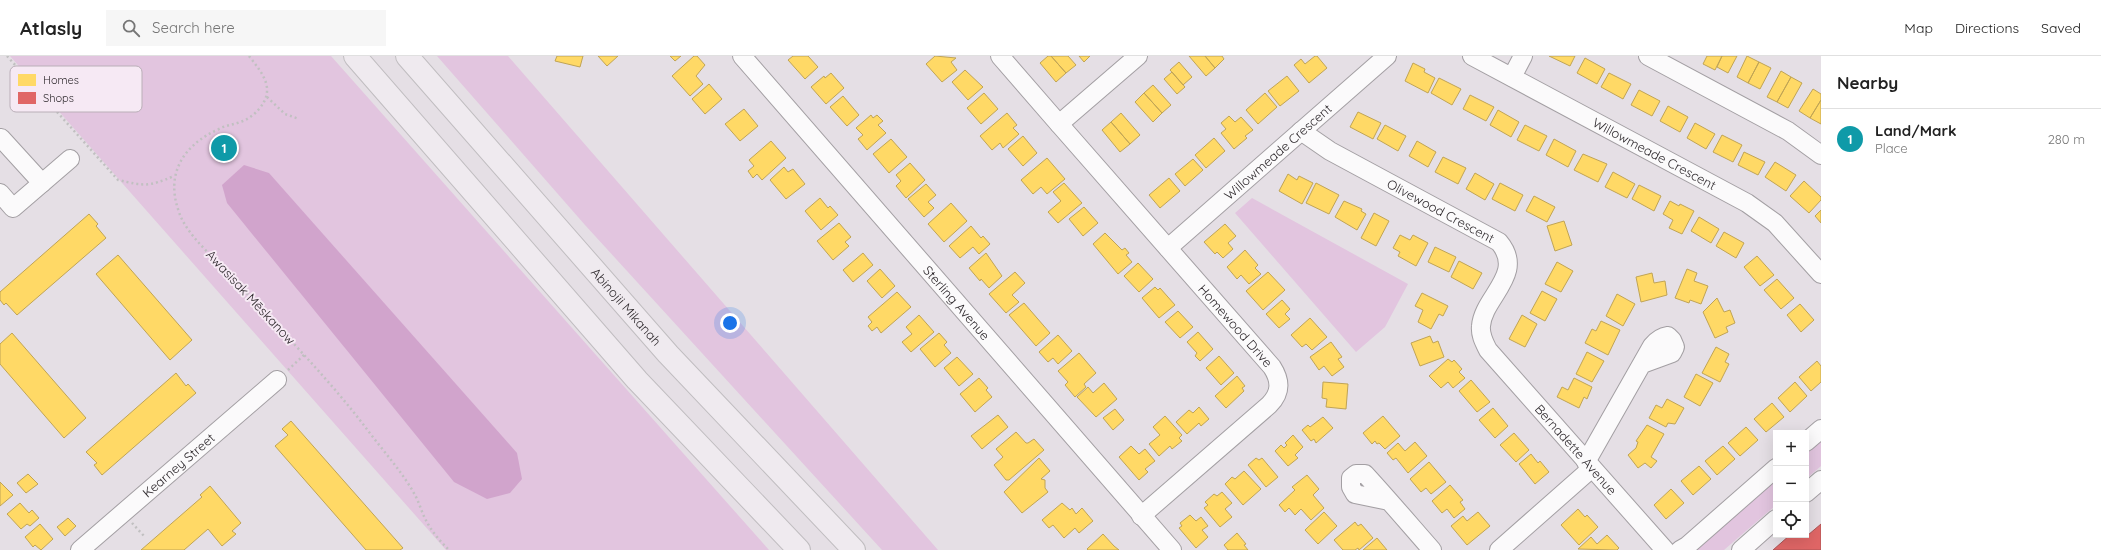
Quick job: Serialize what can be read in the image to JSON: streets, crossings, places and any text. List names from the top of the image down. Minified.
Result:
{"streets":{"main road":["Abinojii Mikanah"],"street":["Willowmeade Crescent","Olivewood Crescent","Sterling Avenue","Homewood Drive","Bernadette Avenue","Kearney Street"],"path":["Awasisak Mēskanow"]},"crossings":[["Willowmeade Crescent","Olivewood Crescent"],["Willowmeade Crescent","Homewood Drive"],["Olivewood Crescent","Bernadette Avenue"],["Sterling Avenue","Homewood Drive"]],"legend":["Homes","Shops"],"page":{"header":"Atlasly","search":"Search here","nav":["Map","Directions","Saved"],"heading":"Nearby","list":[{"mark":"1","name":"Land/Mark","note":"Place","value":"280 m"}],"pins":"1","map_buttons":["+","−"]}}
